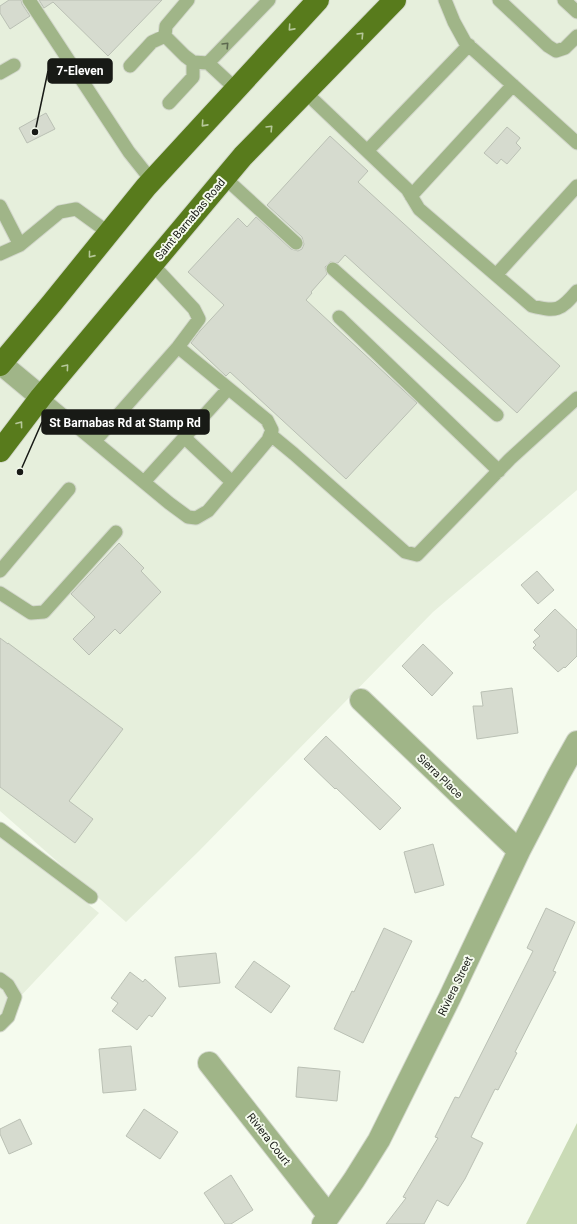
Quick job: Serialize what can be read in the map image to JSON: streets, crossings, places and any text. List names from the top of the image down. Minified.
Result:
{"streets":{"main road":["Saint Barnabas Road"],"street":["Sierra Place","Riviera Street","Riviera Court"]},"crossings":[["Sierra Place","Riviera Street"],["Riviera Street","Riviera Court"]],"places":["7-Eleven","St Barnabas Rd at Stamp Rd"]}
